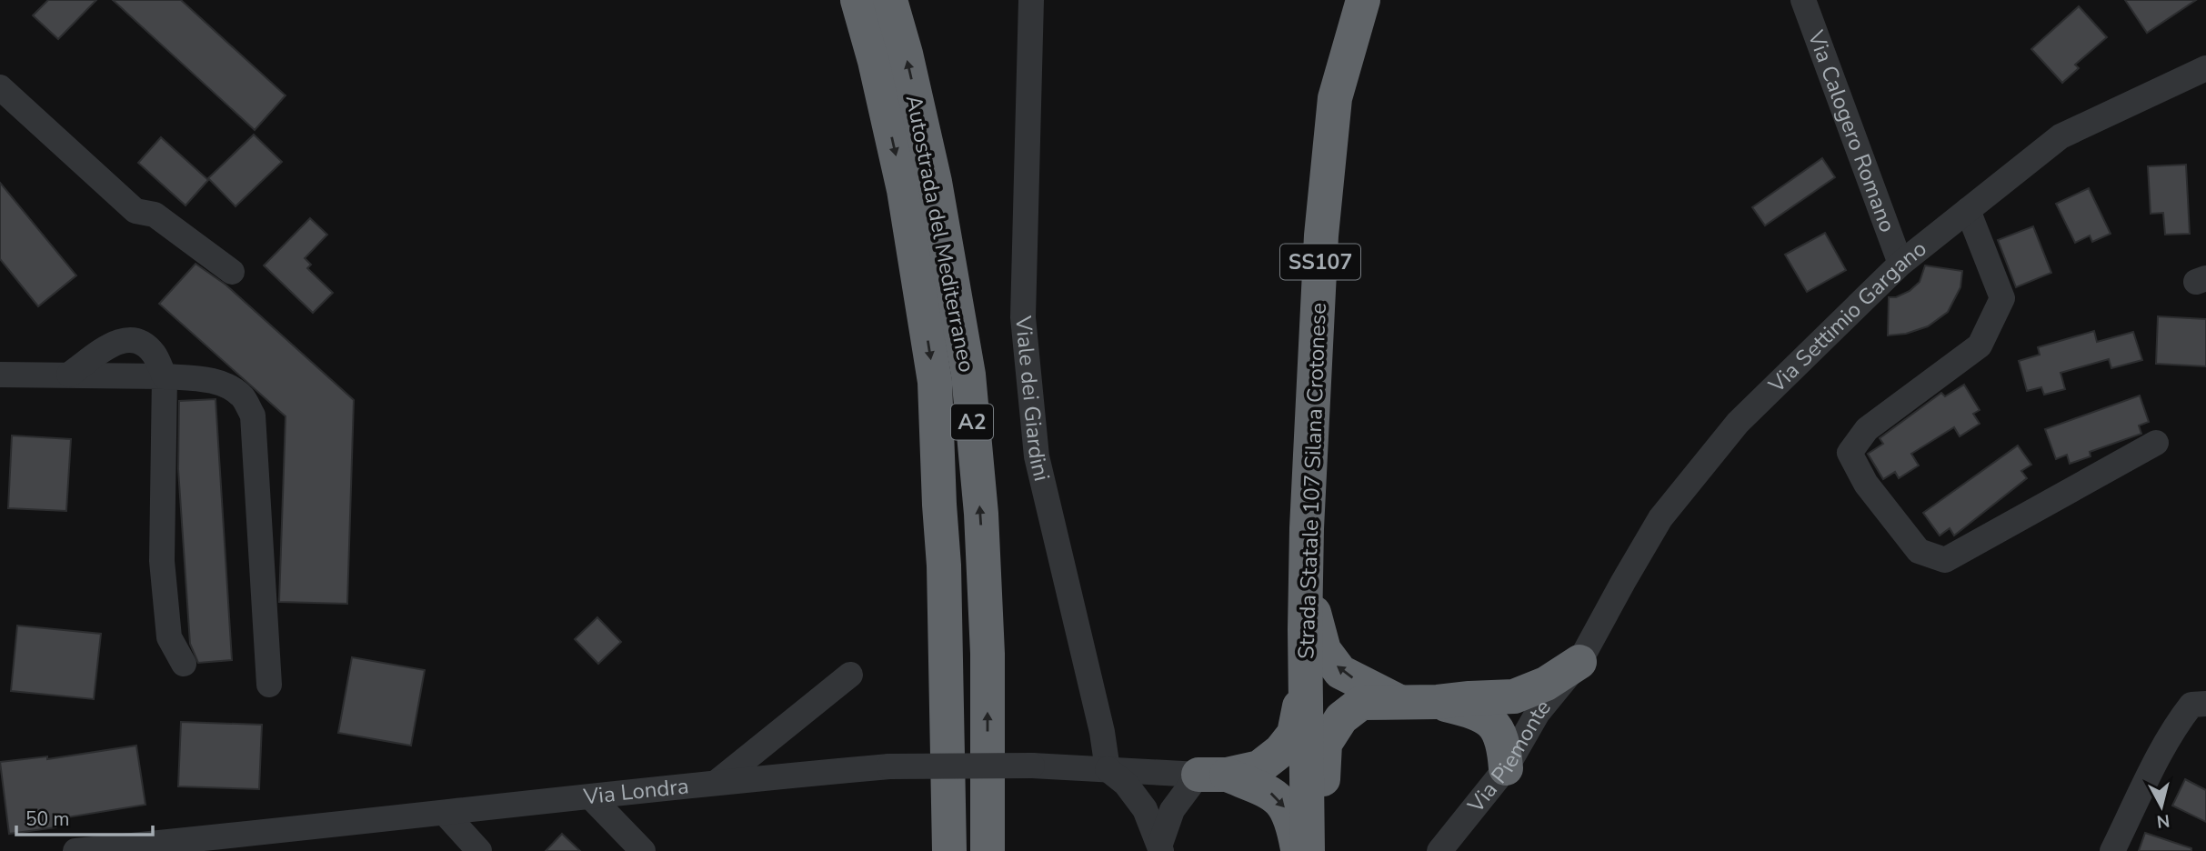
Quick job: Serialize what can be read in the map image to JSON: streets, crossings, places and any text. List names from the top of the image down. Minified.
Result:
{"streets":{"highway":["Autostrada del Mediterraneo","SS107","A2","Strada Statale 107 Silana Crotonese"],"street":["Via Calogero Romano","Via Settimio Gargano","Viale dei Giardini","Via Piemonte","Via Londra"]},"crossings":[["Via Calogero Romano","Via Settimio Gargano"],["Viale dei Giardini","Via Londra"]],"scale_bar":"50 m","north":"bottom"}
